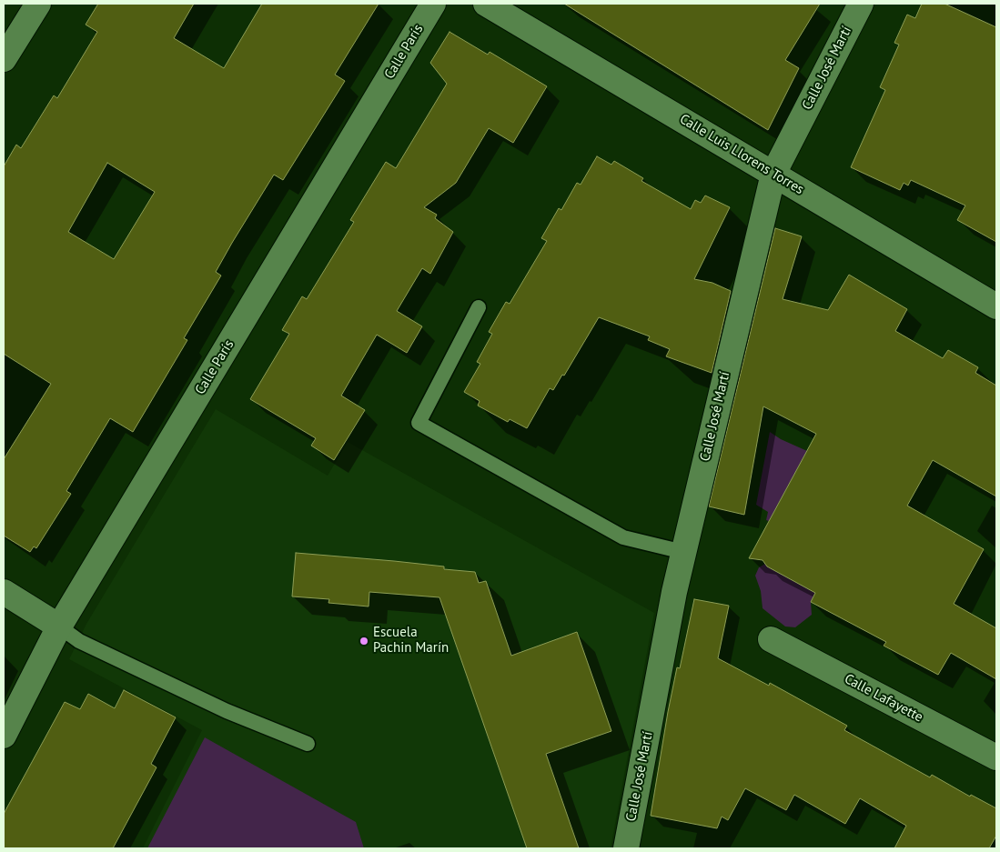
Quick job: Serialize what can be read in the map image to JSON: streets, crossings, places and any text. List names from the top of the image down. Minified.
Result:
{"streets":{"street":["Calle París","Calle José Martí","Calle Luis Llorens Torres","Calle Lafayette"]},"crossings":[["Calle José Martí","Calle Luis Llorens Torres"]],"places":["Escuela Pachin Marín"]}
